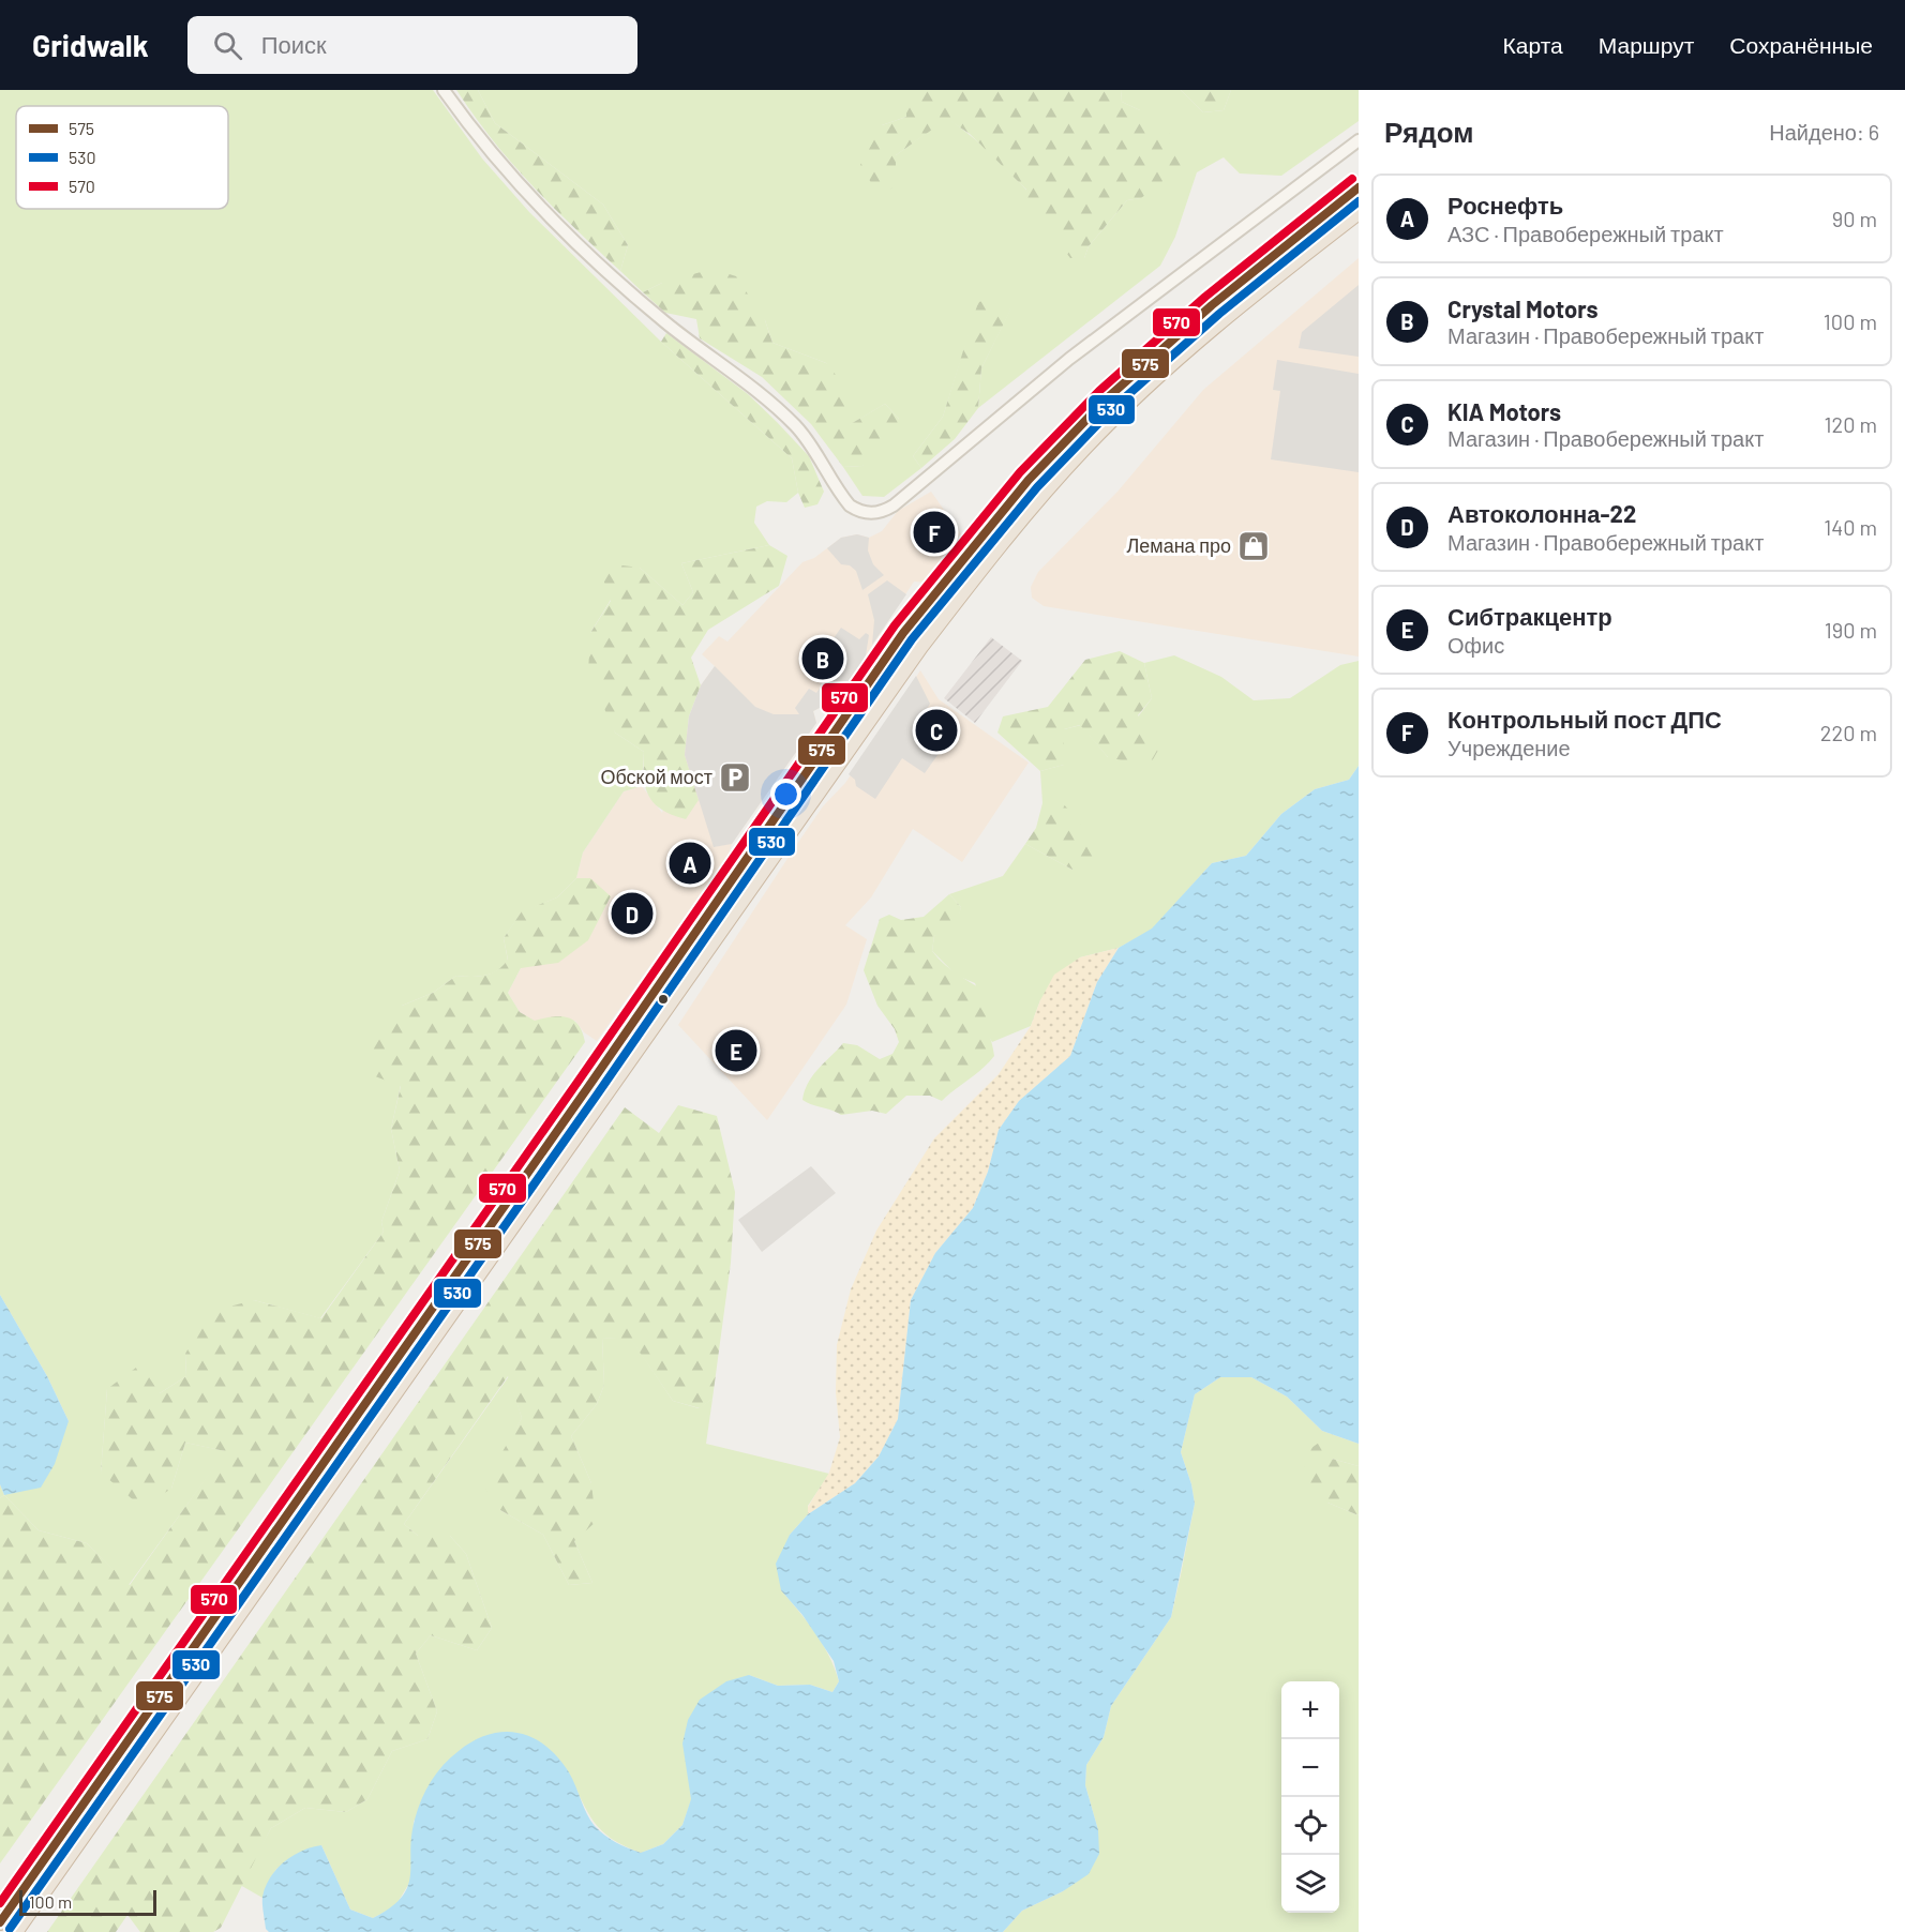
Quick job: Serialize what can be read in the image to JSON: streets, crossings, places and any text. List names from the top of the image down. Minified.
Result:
{"places":{"shop":["Лемана про"],"parking":["Обской мост"]},"lines":["transit line 570","transit line 575","transit line 530"],"legend":["575","530","570"],"scale_bar":"100 m","page":{"header":"Gridwalk","search":"Поиск","nav":["Карта","Маршрут","Сохранённые"],"heading":["Рядом","Найдено: 6"],"list":[{"mark":"A","name":"Роснефть","note":"АЗС · Правобережный тракт","value":"90 m"},{"mark":"B","name":"Crystal Motors","note":"Магазин · Правобережный тракт","value":"100 m"},{"mark":"C","name":"KIA Motors","note":"Магазин · Правобережный тракт","value":"120 m"},{"mark":"D","name":"Автоколонна-22","note":"Магазин · Правобережный тракт","value":"140 m"},{"mark":"E","name":"Сибтракцентр","note":"Офис","value":"190 m"},{"mark":"F","name":"Контрольный пост ДПС","note":"Учреждение","value":"220 m"}],"pins":["F","B","C","A","D","E"],"map_buttons":["+","−"],"scale":"100 m"}}
